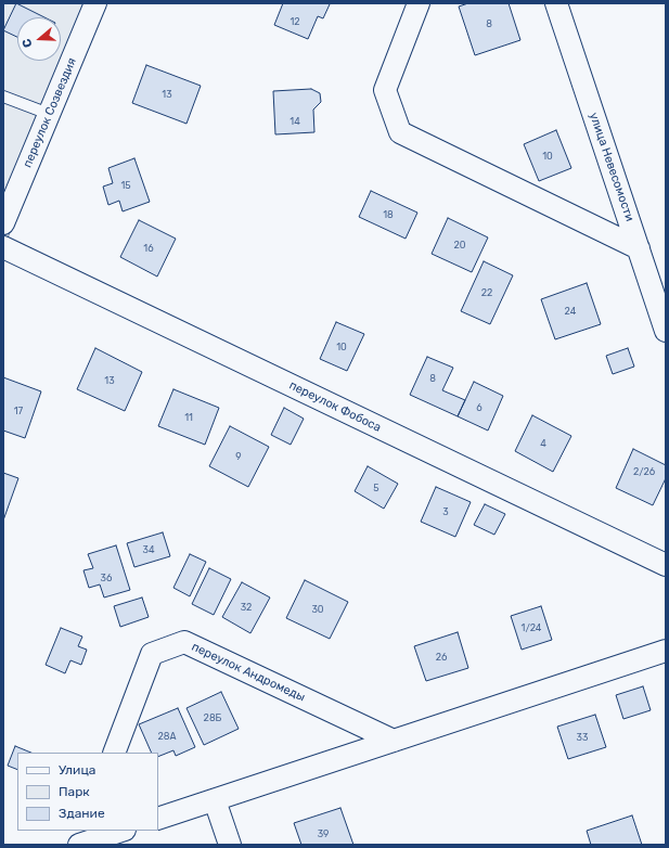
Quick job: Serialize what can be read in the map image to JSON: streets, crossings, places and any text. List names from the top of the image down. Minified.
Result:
{"streets":{"street":["переулок Созвездия","улица Невесомости","переулок Фобоса","переулок Андромеды"]},"house_numbers":["12","8","13","14","10","15","18","20","16","22","24","10","8","13","6","17","11","4","9","2/26","5","3","34","36","32","30","1/24","26","28Б","28А","33","39"],"legend":["Улица","Парк","Здание"],"north":"left"}
